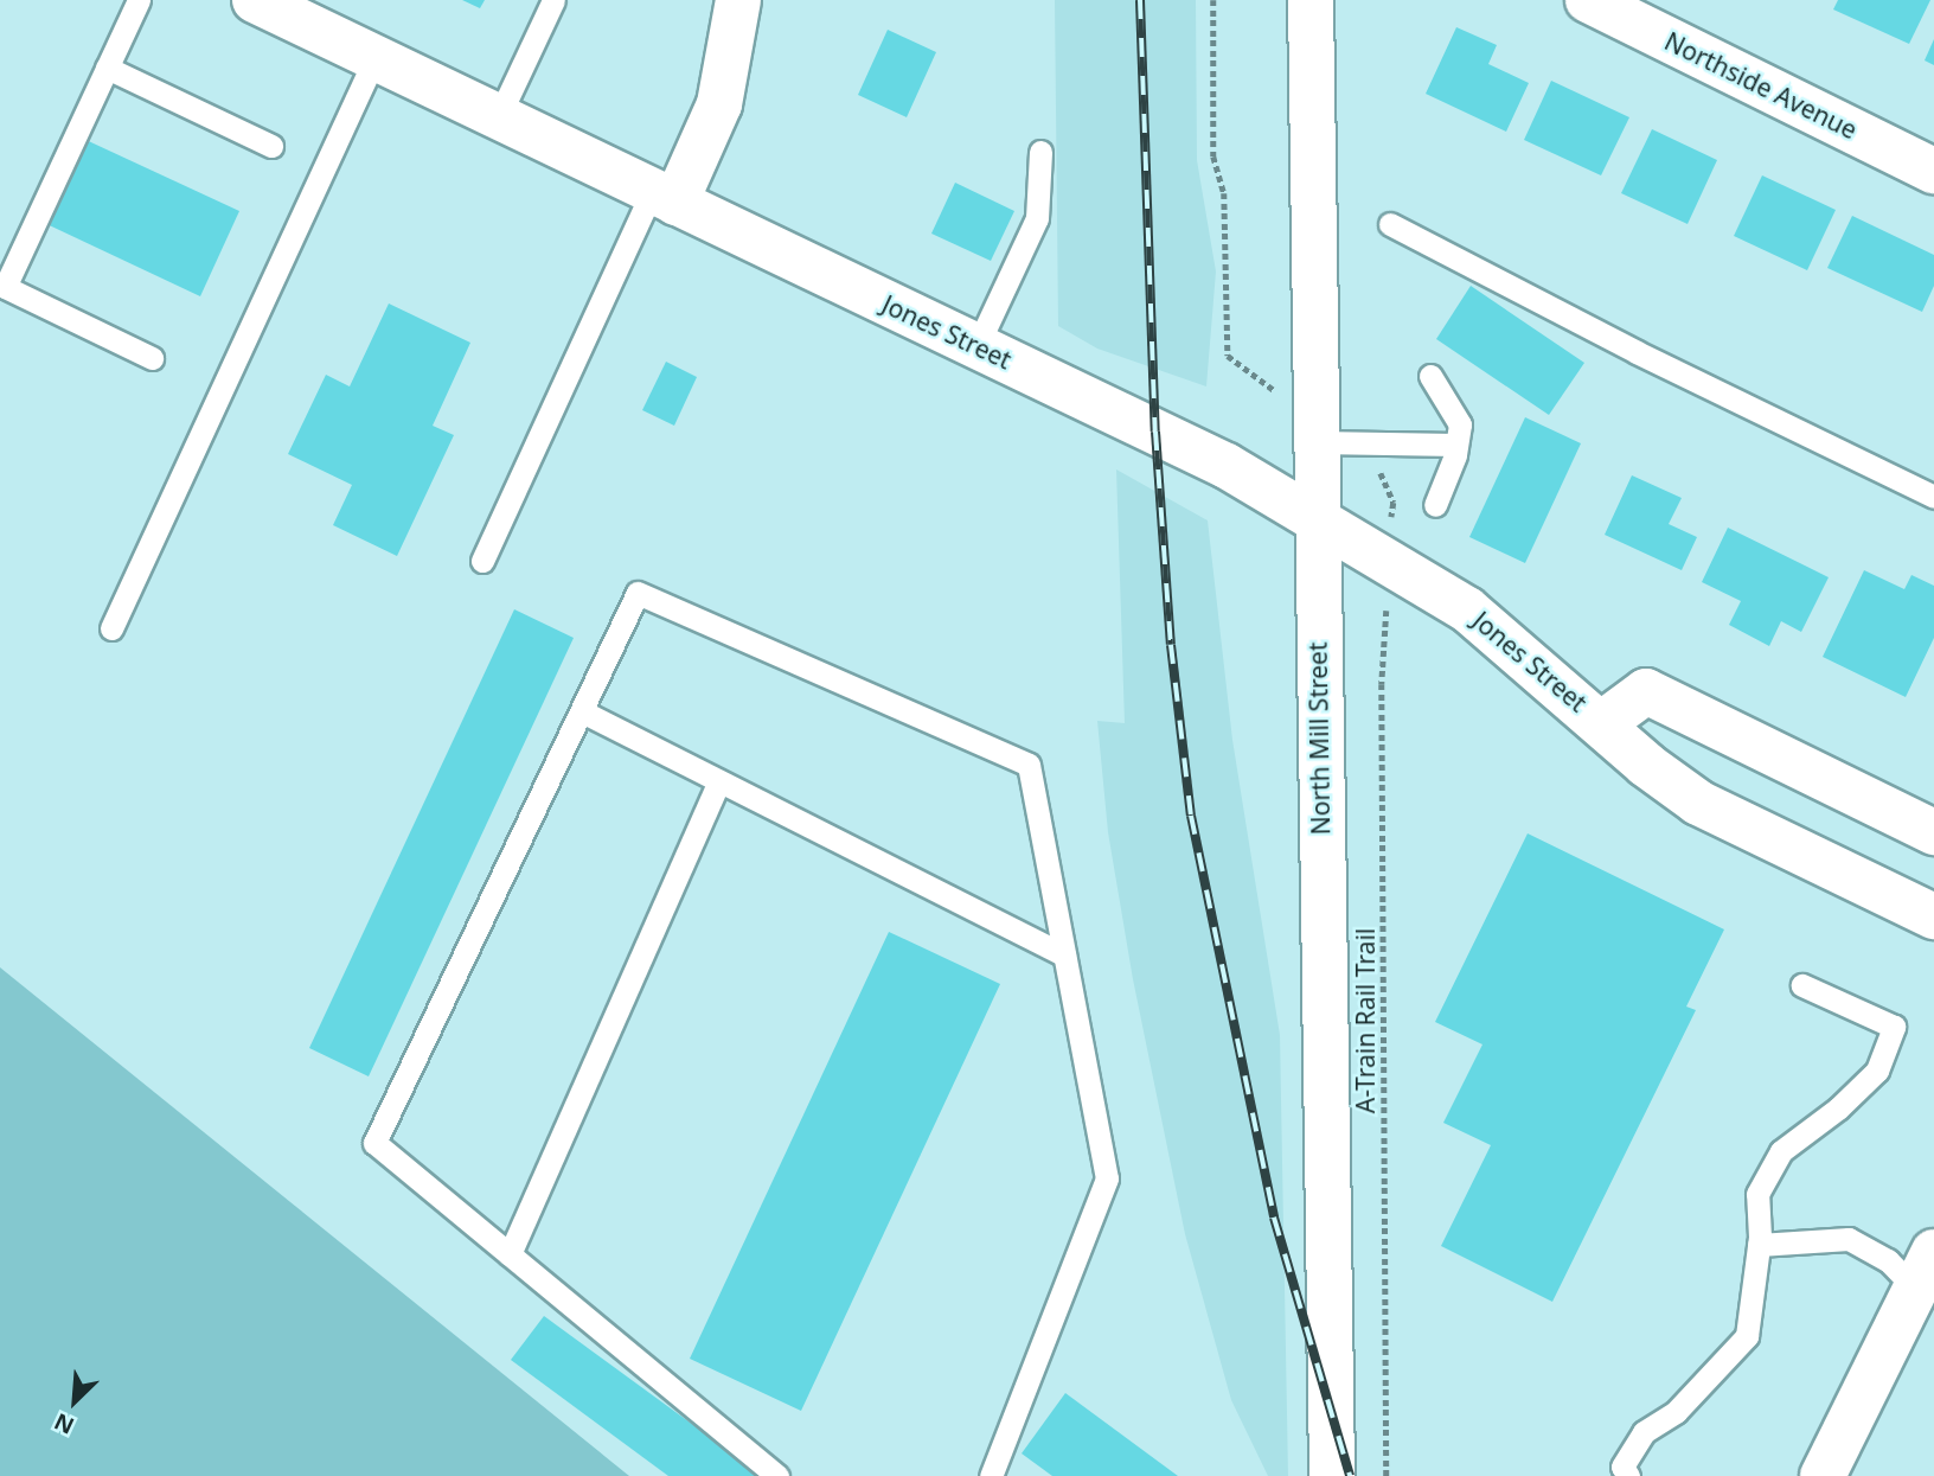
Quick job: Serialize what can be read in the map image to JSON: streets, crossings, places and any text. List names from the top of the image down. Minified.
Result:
{"streets":{"street":["Northside Avenue","Jones Street","North Mill Street"],"path":["A-Train Rail Trail"]},"crossings":[["Jones Street","North Mill Street"],["Jones Street","A-Train Rail Trail"]],"north":"bottom left"}
